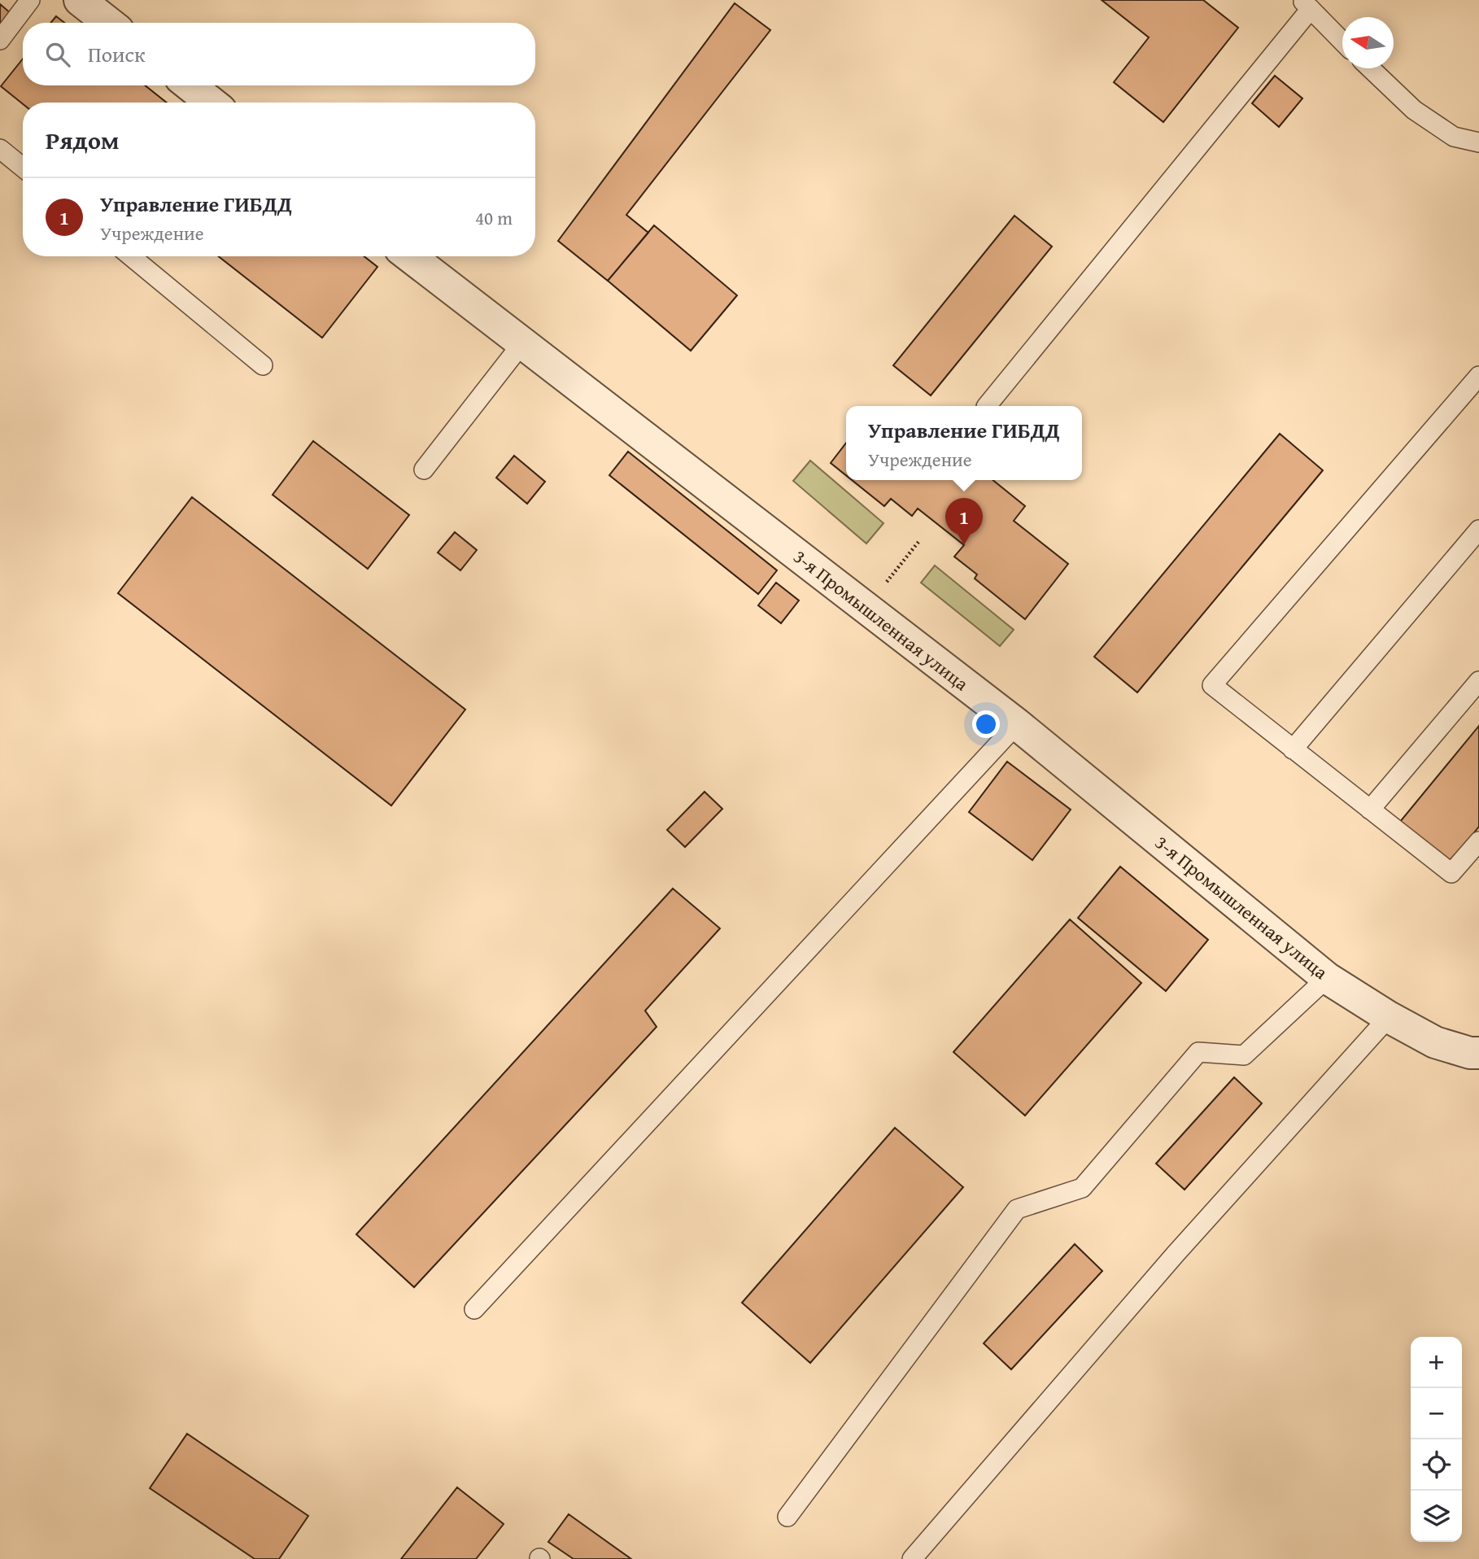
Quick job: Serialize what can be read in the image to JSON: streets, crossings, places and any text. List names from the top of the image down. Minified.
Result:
{"streets":{"street":["3-я Промышленная улица"]},"north":"left","page":{"search":"Поиск","heading":"Рядом","list":[{"mark":"1","name":"Управление ГИБДД","note":"Учреждение","value":"40 m"}],"popup":["Управление ГИБДД","Учреждение"],"pins":"1","map_buttons":["+","−"]}}
